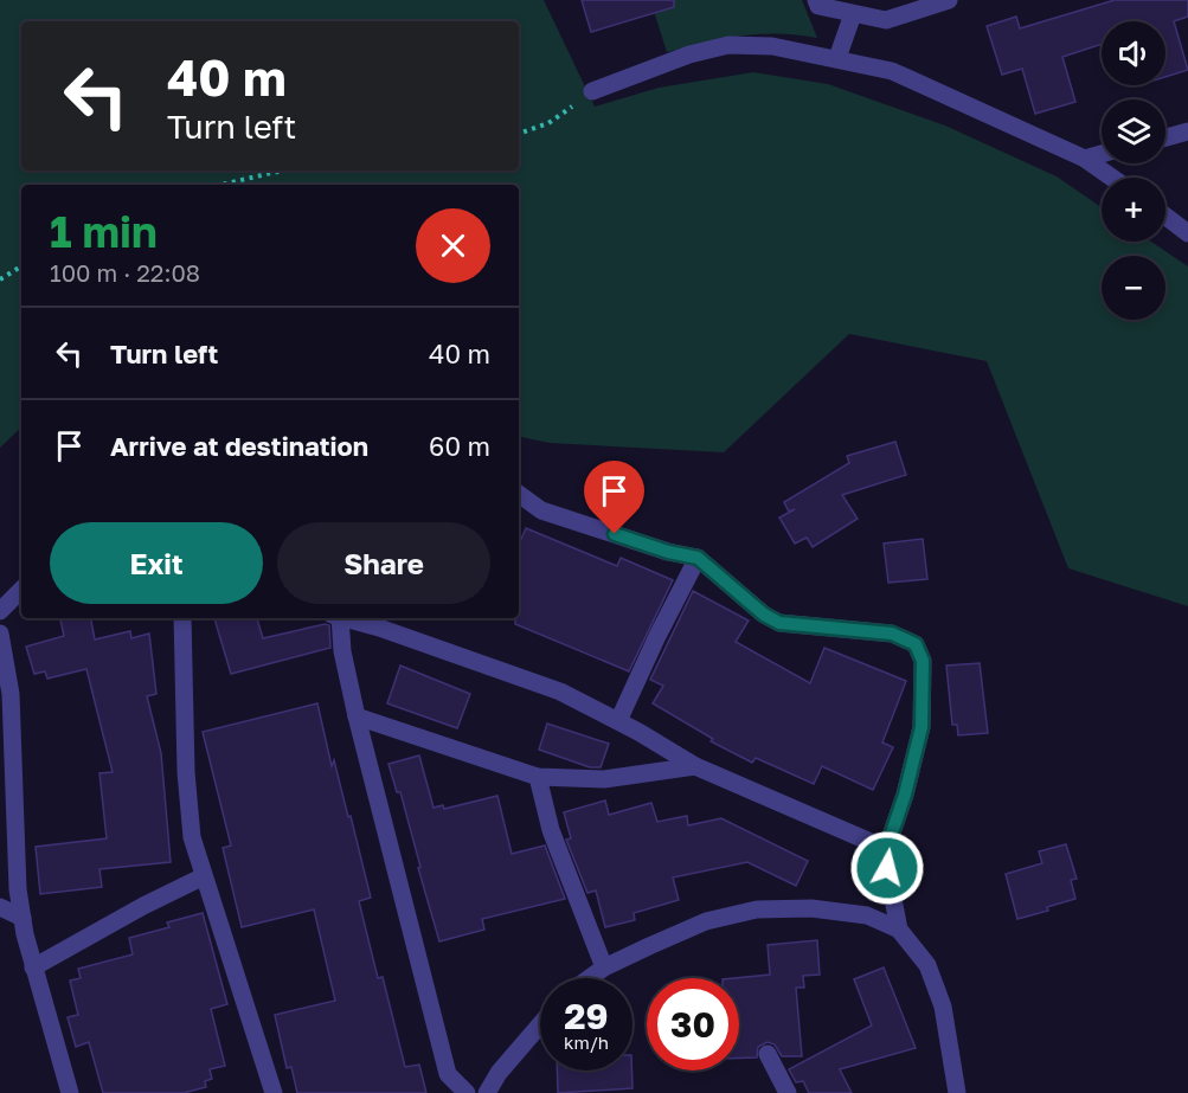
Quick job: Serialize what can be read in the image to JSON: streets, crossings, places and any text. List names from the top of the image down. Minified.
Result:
{"page":{"map_buttons":["+","−"],"turn":["40 m","Turn left"],"heading":["1 min","100 m · 22:08"],"list":[{"name":"Turn left","value":"40 m"},{"name":"Arrive at destination","value":"60 m"}],"buttons":["Exit","Share"],"speed":"29 km/h","limit":"30"}}
